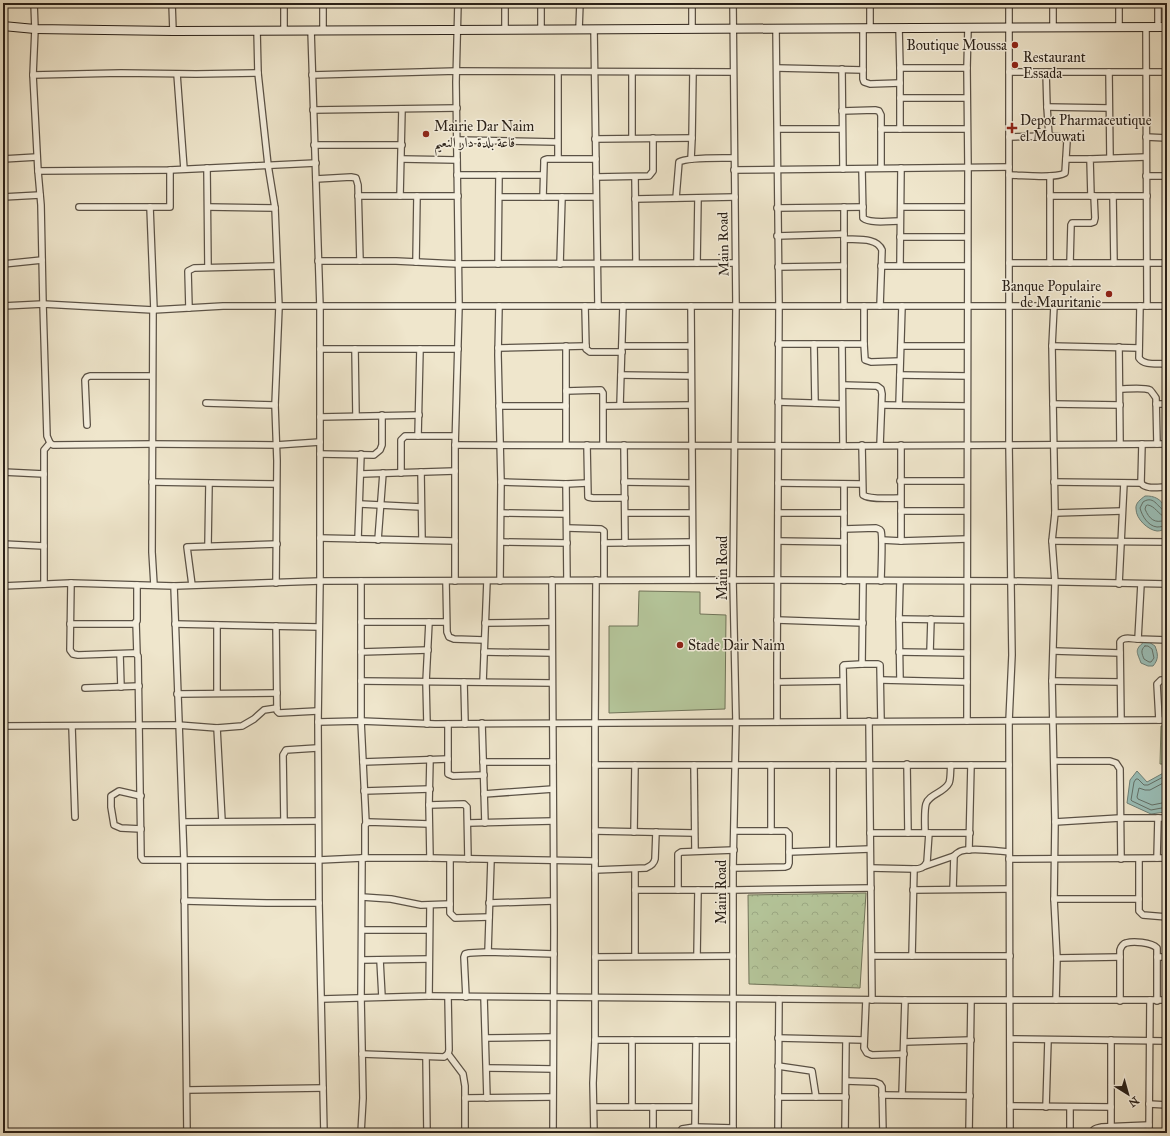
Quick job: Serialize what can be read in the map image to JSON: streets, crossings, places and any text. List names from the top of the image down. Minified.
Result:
{"streets":{"street":["Main Road"]},"places":{"other":["Boutique Moussa","Restaurant Essada","Mairie Dar Naim قاعة بلدة دار النعيم","Banque Populaire de Mauritanie","Stade Dair Naim"],"health":["Depot Pharmaceutique el Mouwati"]},"north":"bottom right"}
